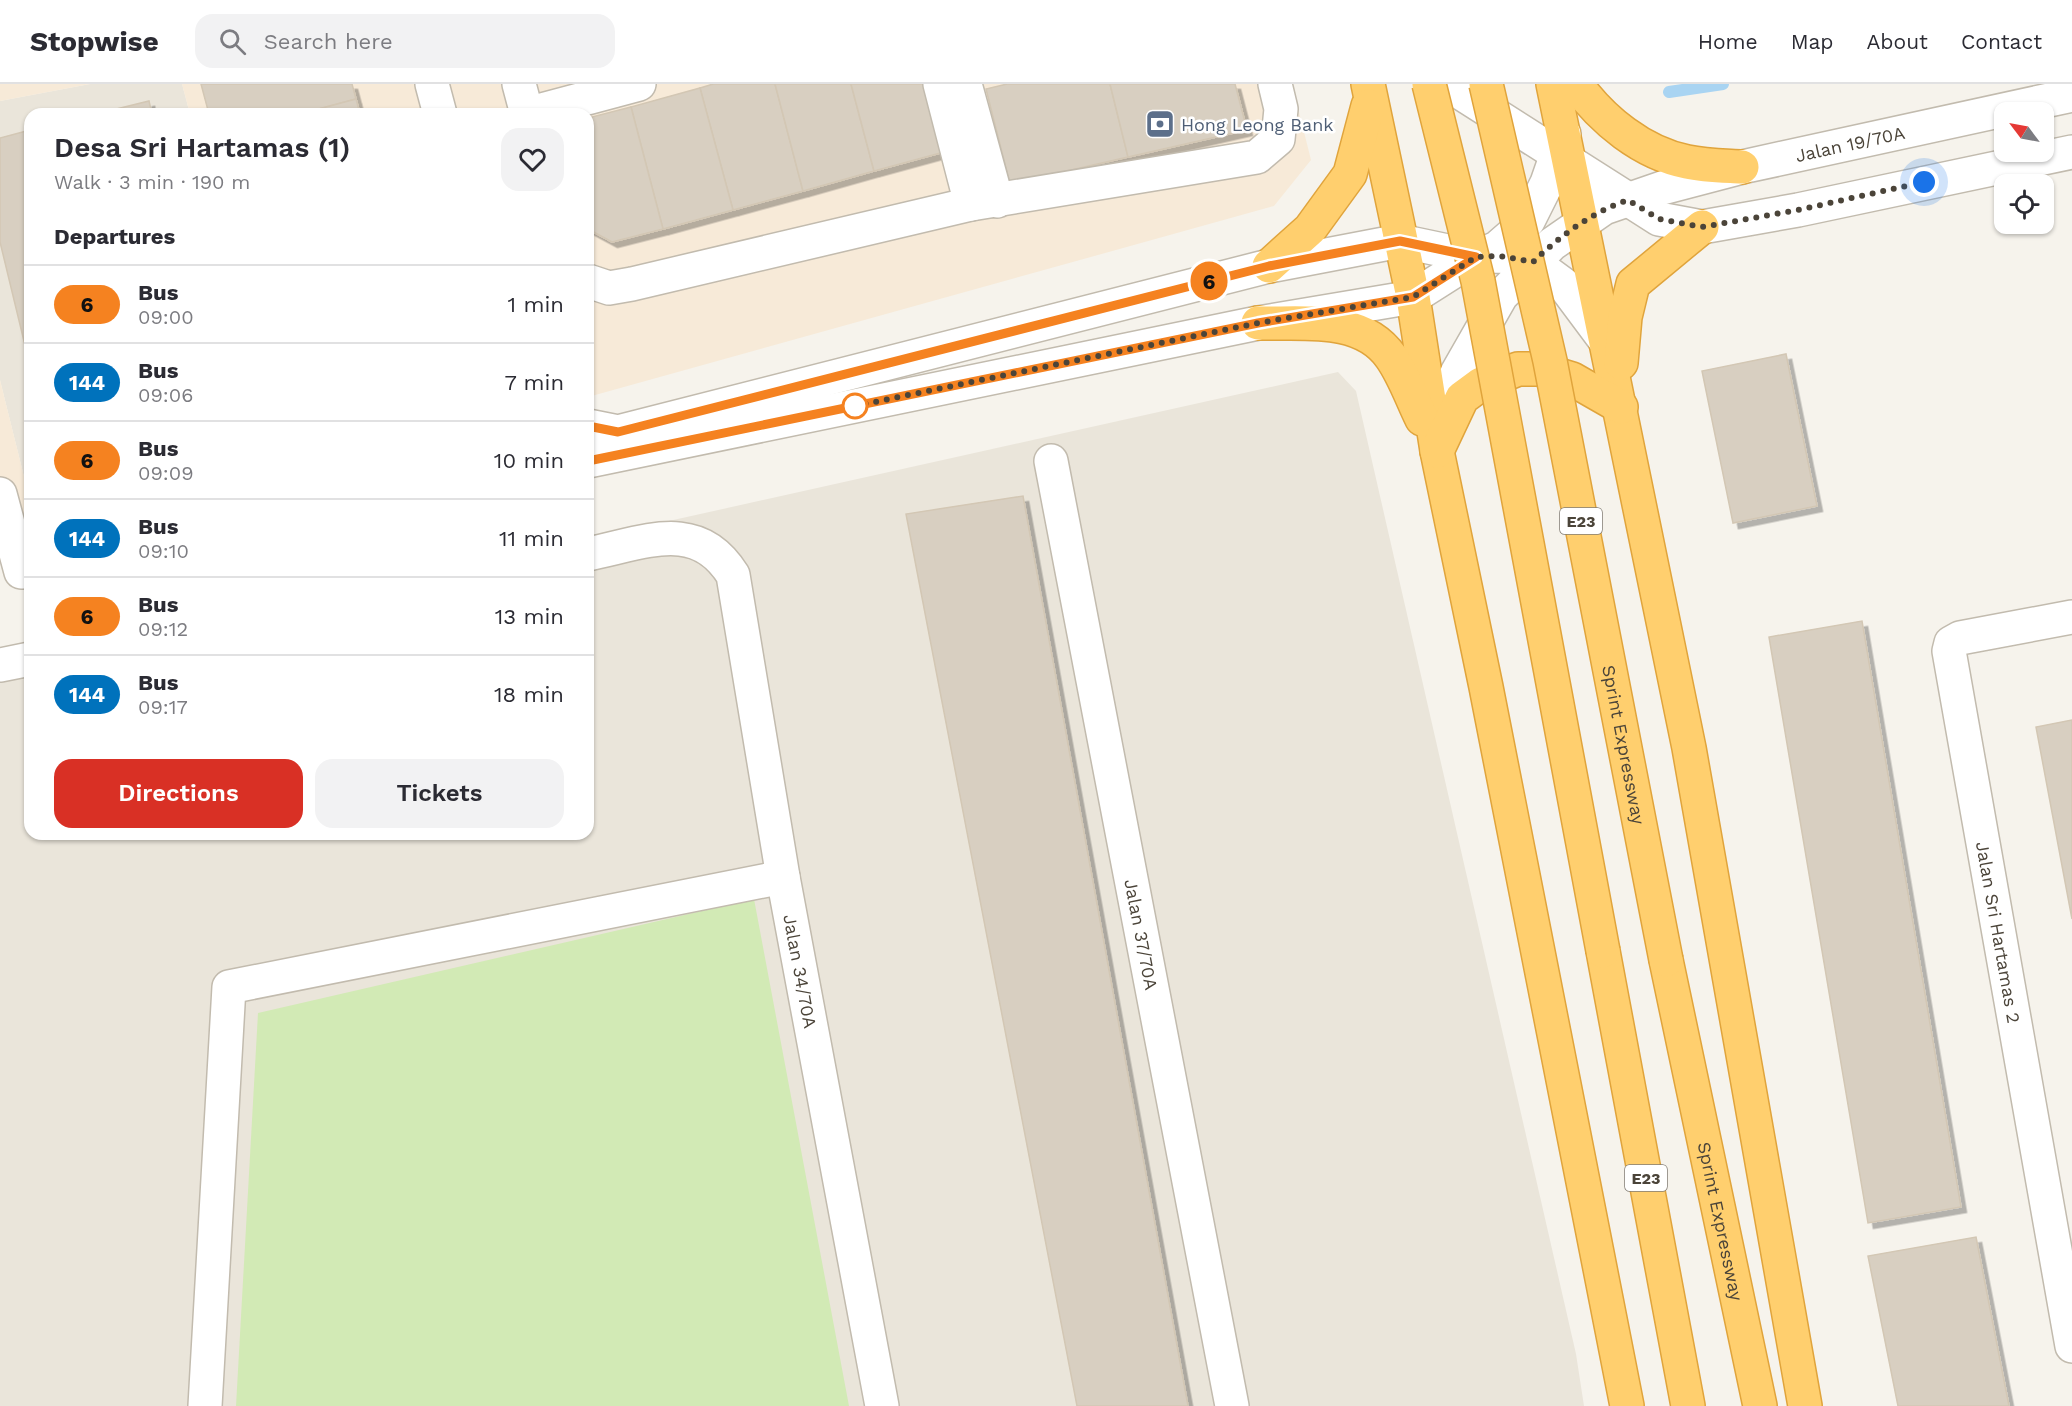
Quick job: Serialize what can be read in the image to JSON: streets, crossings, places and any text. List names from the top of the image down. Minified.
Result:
{"streets":{"highway":["E23","Sprint Expressway"],"street":["Jalan 19/70A","Jalan 37/70A","Jalan Sri Hartamas 2","Jalan 34/70A"]},"places":{"bank":["Hong Leong Bank"]},"lines":["bus line 6"],"north":"top left","page":{"header":"Stopwise","search":"Search here","nav":["Home","Map","About","Contact"],"on_map":"6","heading":[["Desa Sri Hartamas (1)","Walk · 3 min · 190 m"],"Departures"],"list":[{"mark":"6","name":"Bus","note":"09:00","value":"1 min"},{"mark":"144","name":"Bus","note":"09:06","value":"7 min"},{"mark":"6","name":"Bus","note":"09:09","value":"10 min"},{"mark":"144","name":"Bus","note":"09:10","value":"11 min"},{"mark":"6","name":"Bus","note":"09:12","value":"13 min"},{"mark":"144","name":"Bus","note":"09:17","value":"18 min"}],"buttons":["Directions","Tickets"]}}
